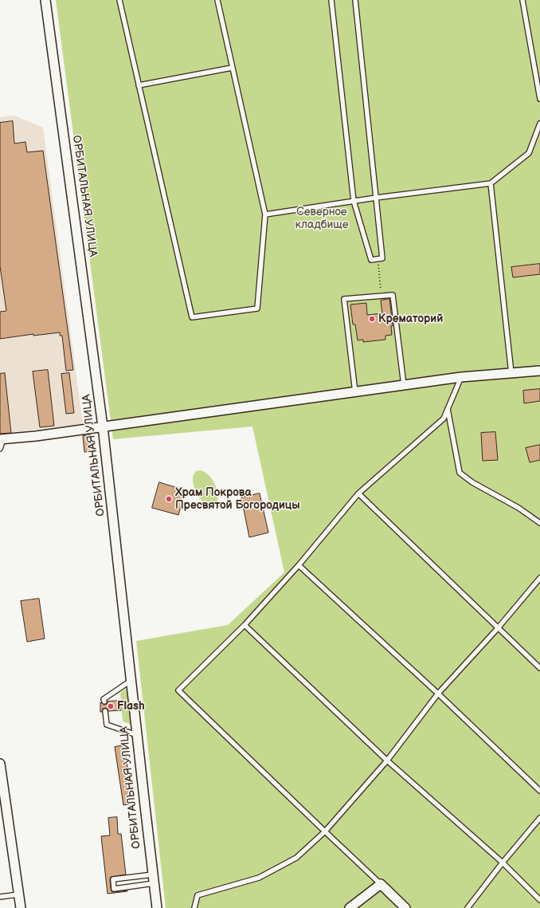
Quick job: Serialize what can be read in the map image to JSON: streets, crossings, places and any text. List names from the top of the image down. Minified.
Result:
{"streets":{"street":["ОРБИТАЛЬНАЯ УЛИЦА"]},"parks":["Северное кладбище"],"places":["Крематорий","Храм Покрова Пресвятой Богородицы","Flash"]}
